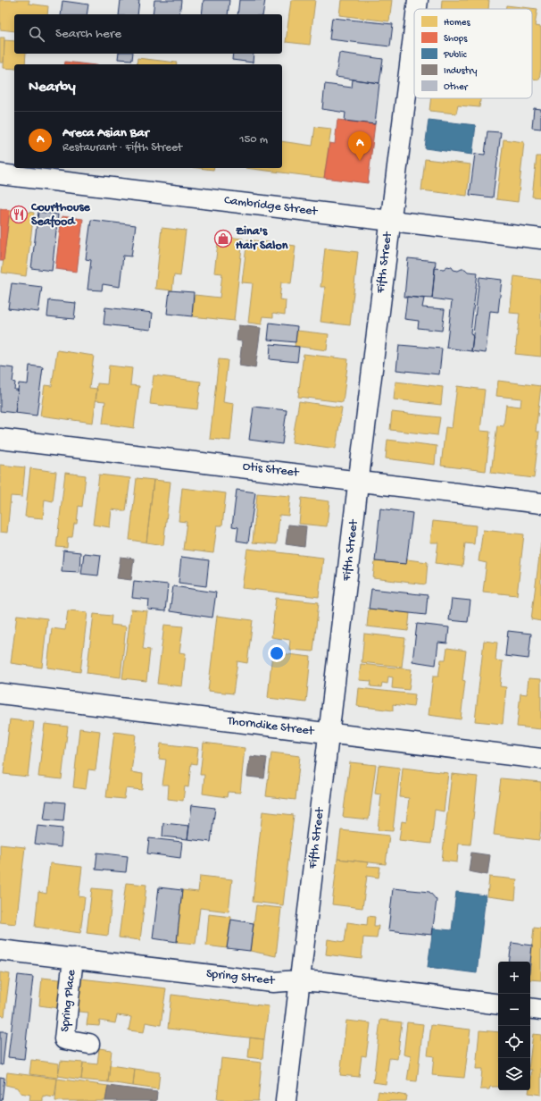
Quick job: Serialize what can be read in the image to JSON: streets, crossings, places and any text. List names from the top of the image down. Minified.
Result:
{"streets":{"street":["Cambridge Street","Fifth Street","Otis Street","Thorndike Street","Spring Street","Spring Place"]},"crossings":[["Cambridge Street","Fifth Street"],["Fifth Street","Otis Street"],["Fifth Street","Thorndike Street"],["Fifth Street","Spring Street"],["Spring Street","Spring Place"]],"places":{"restaurant":["Courthouse Seafood"],"shop":["Zina's Hair Salon"]},"legend":["Homes","Shops","Public","Industry","Other"],"page":{"search":"Search here","heading":"Nearby","list":[{"mark":"A","name":"Areca Asian Bar","note":"Restaurant · Fifth Street","value":"150 m"}],"pins":"A","map_buttons":["+","−"]}}
